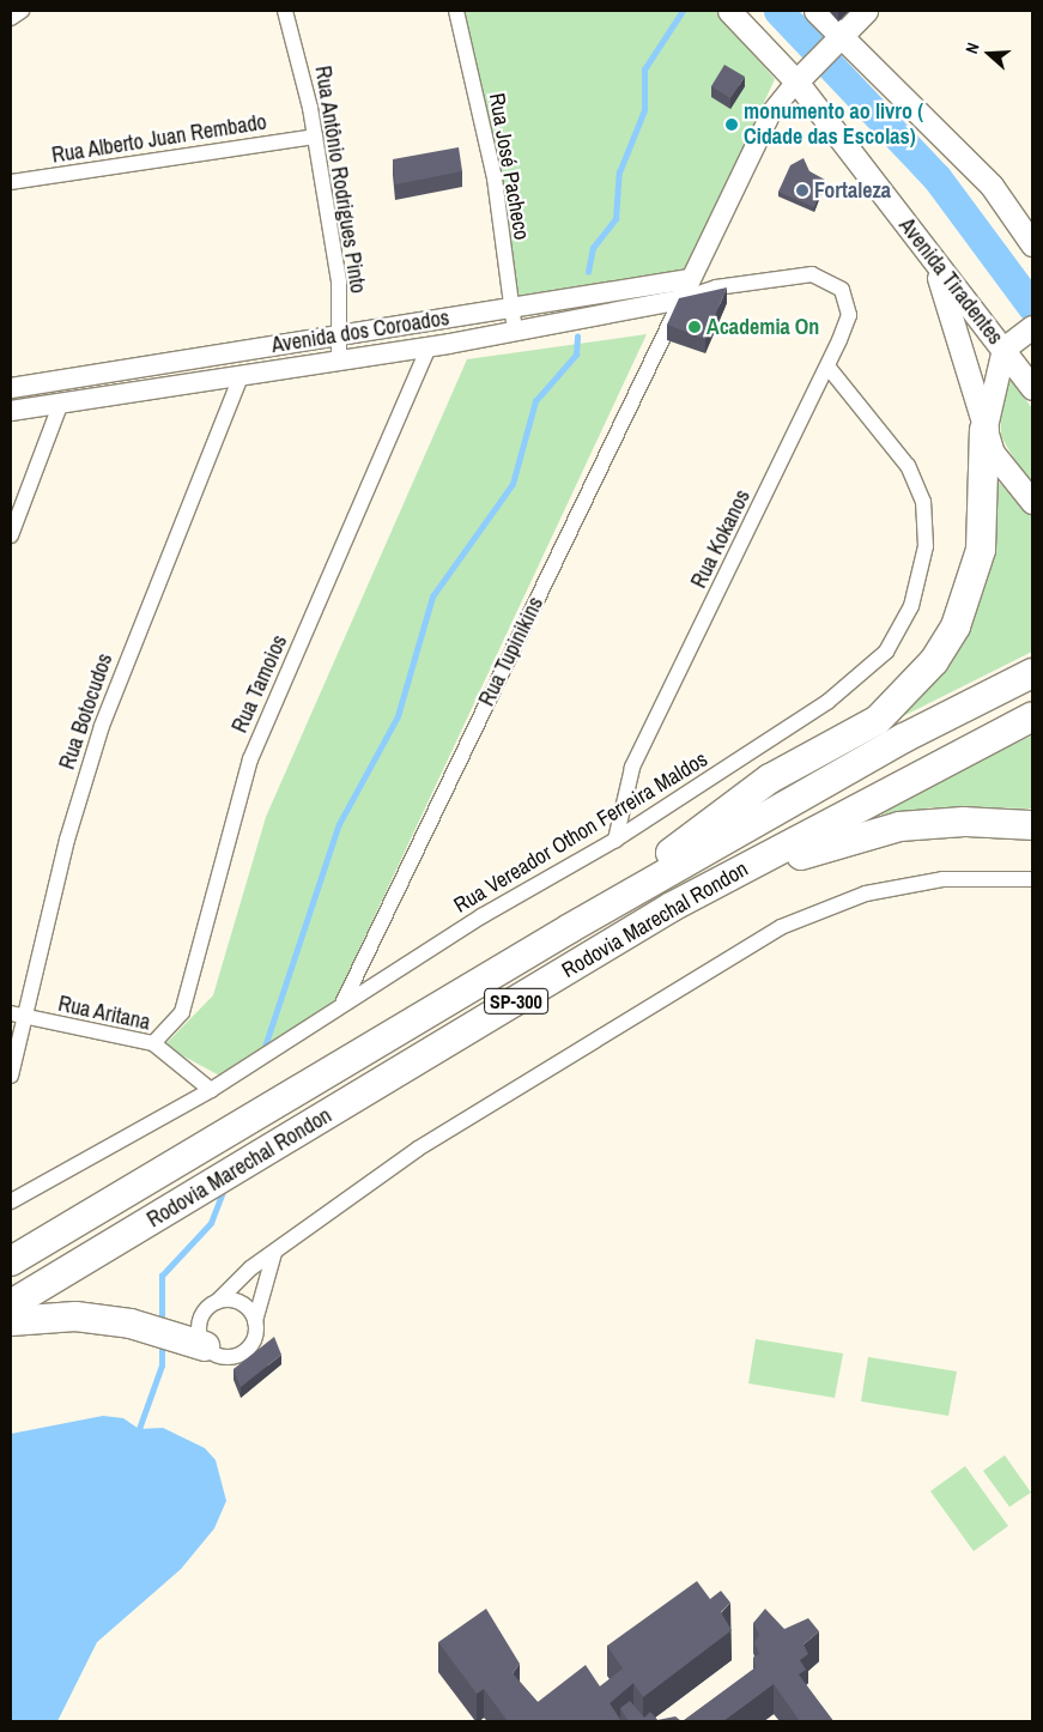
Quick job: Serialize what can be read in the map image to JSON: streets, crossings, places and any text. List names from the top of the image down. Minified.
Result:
{"streets":{"highway":["Rodovia Marechal Rondon","SP-300"],"main road":["Avenida Tiradentes"],"street":["Rua Alberto Juan Rembado","Rua José Pacheco","Rua Antônio Rodrigues Pinto","Avenida dos Coroados","Rua Kokanos","Rua Tupinikins","Rua Tamoios","Rua Botocudos","Rua Vereador Othon Ferreira Maldos","Rua Aritana"]},"crossings":[["Rua Alberto Juan Rembado","Rua Antônio Rodrigues Pinto"],["Rua José Pacheco","Avenida dos Coroados"],["Rua Antônio Rodrigues Pinto","Avenida dos Coroados"],["Avenida dos Coroados","Rua Kokanos"],["Avenida dos Coroados","Rua Tupinikins"],["Avenida dos Coroados","Rua Tamoios"],["Avenida dos Coroados","Rua Botocudos"],["Rua Kokanos","Rua Vereador Othon Ferreira Maldos"],["Rua Tupinikins","Rua Vereador Othon Ferreira Maldos"],["Rua Tamoios","Rua Aritana"],["Rua Botocudos","Rua Aritana"],["Rua Vereador Othon Ferreira Maldos","Rua Aritana"]],"places":["monumento ao livro ( Cidade das Escolas)","Fortaleza","Academia On"],"north":"left"}
